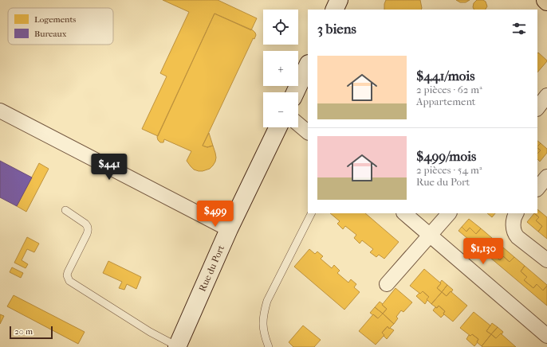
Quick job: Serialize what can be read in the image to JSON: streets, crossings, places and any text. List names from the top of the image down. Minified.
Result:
{"streets":{"street":["Rue du Port"]},"legend":["Logements","Bureaux"],"scale_bar":"20 m","page":{"map_buttons":["+","−"],"heading":"3 biens","list":[{"name":"$441/mois","note":"2 pièces · 62 m² · Appartement"},{"name":"$499/mois","note":"2 pièces · 54 m² · Rue du Port"}],"price":["$441","$499","$1,130"],"scale":"20 m"}}
